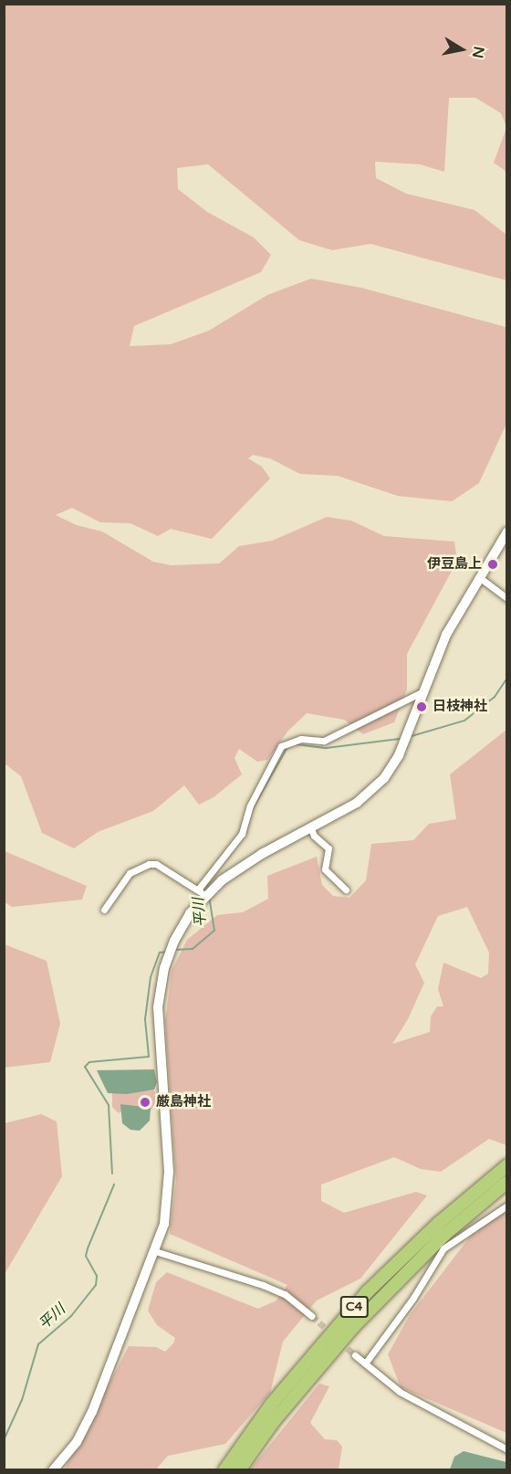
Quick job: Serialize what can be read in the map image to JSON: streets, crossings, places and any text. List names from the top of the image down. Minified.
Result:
{"streets":{"highway":["C4"]},"water":["平川"],"places":["伊豆島上","日枝神社","厳島神社"],"north":"right"}
